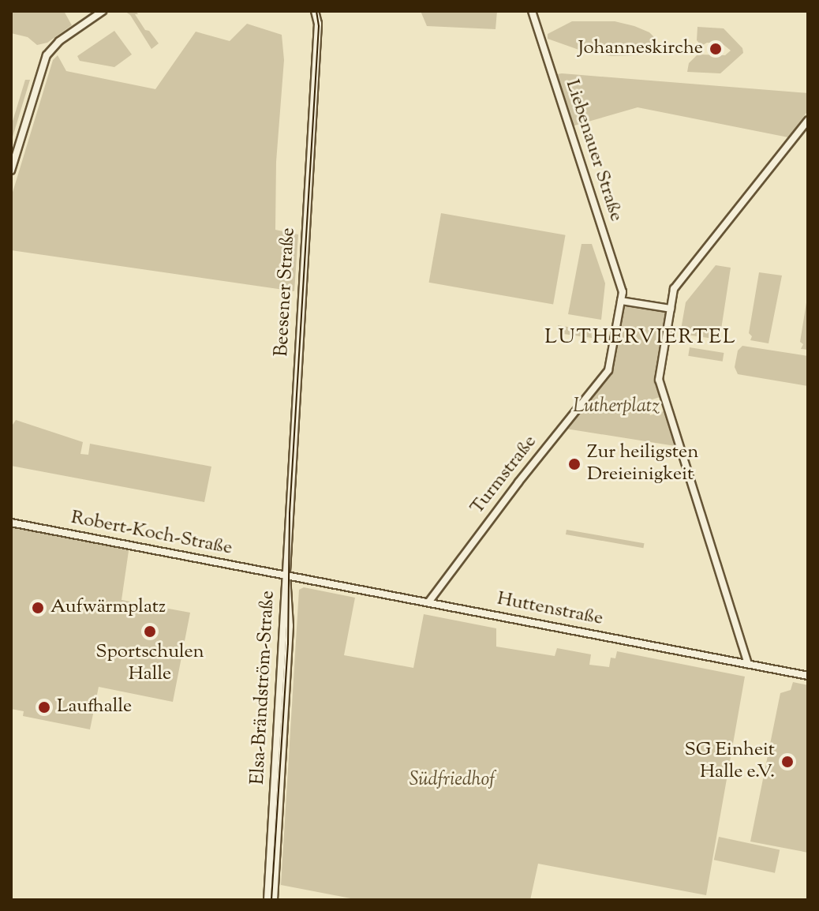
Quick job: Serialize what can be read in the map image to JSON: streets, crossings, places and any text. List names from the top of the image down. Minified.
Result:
{"streets":{"street":["Liebenauer Straße","Beesener Straße","Turmstraße","Robert-Koch-Straße","Huttenstraße","Elsa-Brändström-Straße"]},"crossings":[["Liebenauer Straße","Turmstraße"],["Beesener Straße","Robert-Koch-Straße"],["Beesener Straße","Huttenstraße"],["Beesener Straße","Elsa-Brändström-Straße"],["Turmstraße","Huttenstraße"],["Robert-Koch-Straße","Huttenstraße"],["Robert-Koch-Straße","Elsa-Brändström-Straße"],["Huttenstraße","Elsa-Brändström-Straße"]],"districts":["LUTHERVIERTEL"],"parks":["Lutherplatz","Südfriedhof"],"places":["Johanneskirche","Zur heiligsten Dreieinigkeit","Aufwärmplatz","Sportschulen Halle","Laufhalle","SG Einheit Halle e.V."]}
